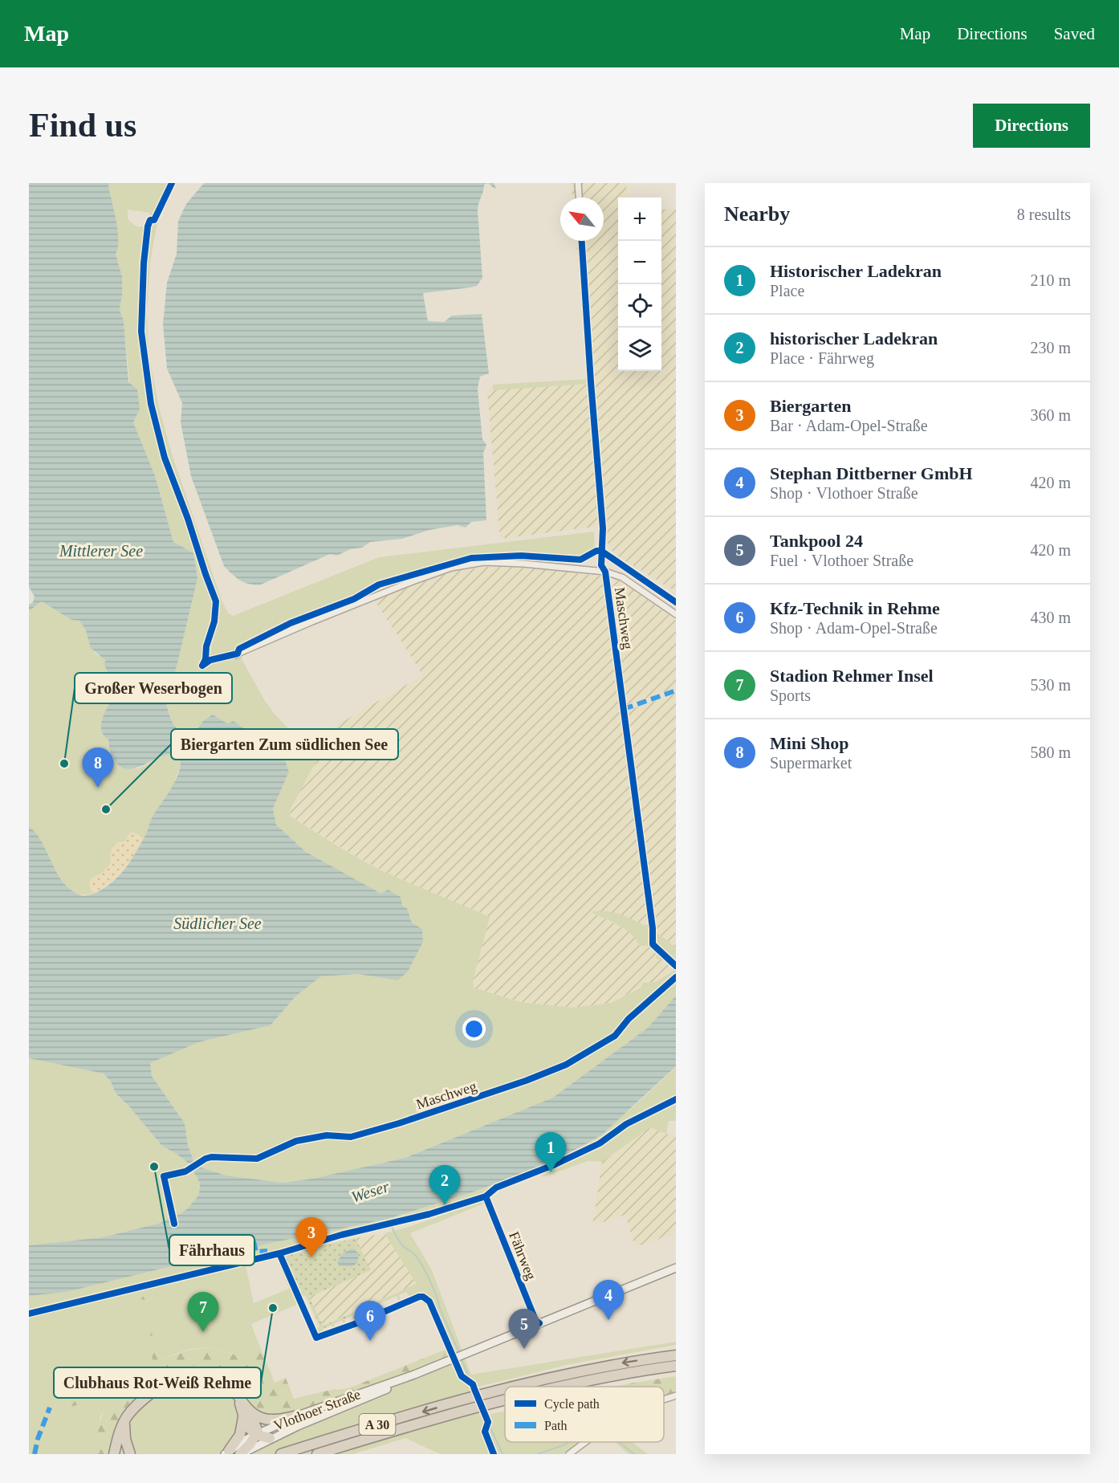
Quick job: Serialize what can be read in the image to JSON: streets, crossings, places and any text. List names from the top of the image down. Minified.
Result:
{"streets":{"highway":["A 30"],"main road":["Vlothoer Straße"],"street":["Maschweg","Fährweg"]},"crossings":[["Fährweg","Vlothoer Straße"]],"water":["Mittlerer See","Südlicher See","Weser"],"places":["Großer Weserbogen","Biergarten Zum südlichen See","Fährhaus","Clubhaus Rot-Weiß Rehme"],"legend":["Cycle path","Path"],"north":"top left","page":{"header":"Map","nav":["Map","Directions","Saved"],"buttons":"Directions","title":"Find us","heading":["Nearby","8 results"],"map_buttons":["+","−"],"list":[{"mark":"1","name":"Historischer Ladekran","note":"Place","value":"210 m"},{"mark":"2","name":"historischer Ladekran","note":"Place · Fährweg","value":"230 m"},{"mark":"3","name":"Biergarten","note":"Bar · Adam-Opel-Straße","value":"360 m"},{"mark":"4","name":"Stephan Dittberner GmbH","note":"Shop · Vlothoer Straße","value":"420 m"},{"mark":"5","name":"Tankpool 24","note":"Fuel · Vlothoer Straße","value":"420 m"},{"mark":"6","name":"Kfz-Technik in Rehme","note":"Shop · Adam-Opel-Straße","value":"430 m"},{"mark":"7","name":"Stadion Rehmer Insel","note":"Sports","value":"530 m"},{"mark":"8","name":"Mini Shop","note":"Supermarket","value":"580 m"}],"pins":["8","1","2","3","4","7","6","5"]}}
